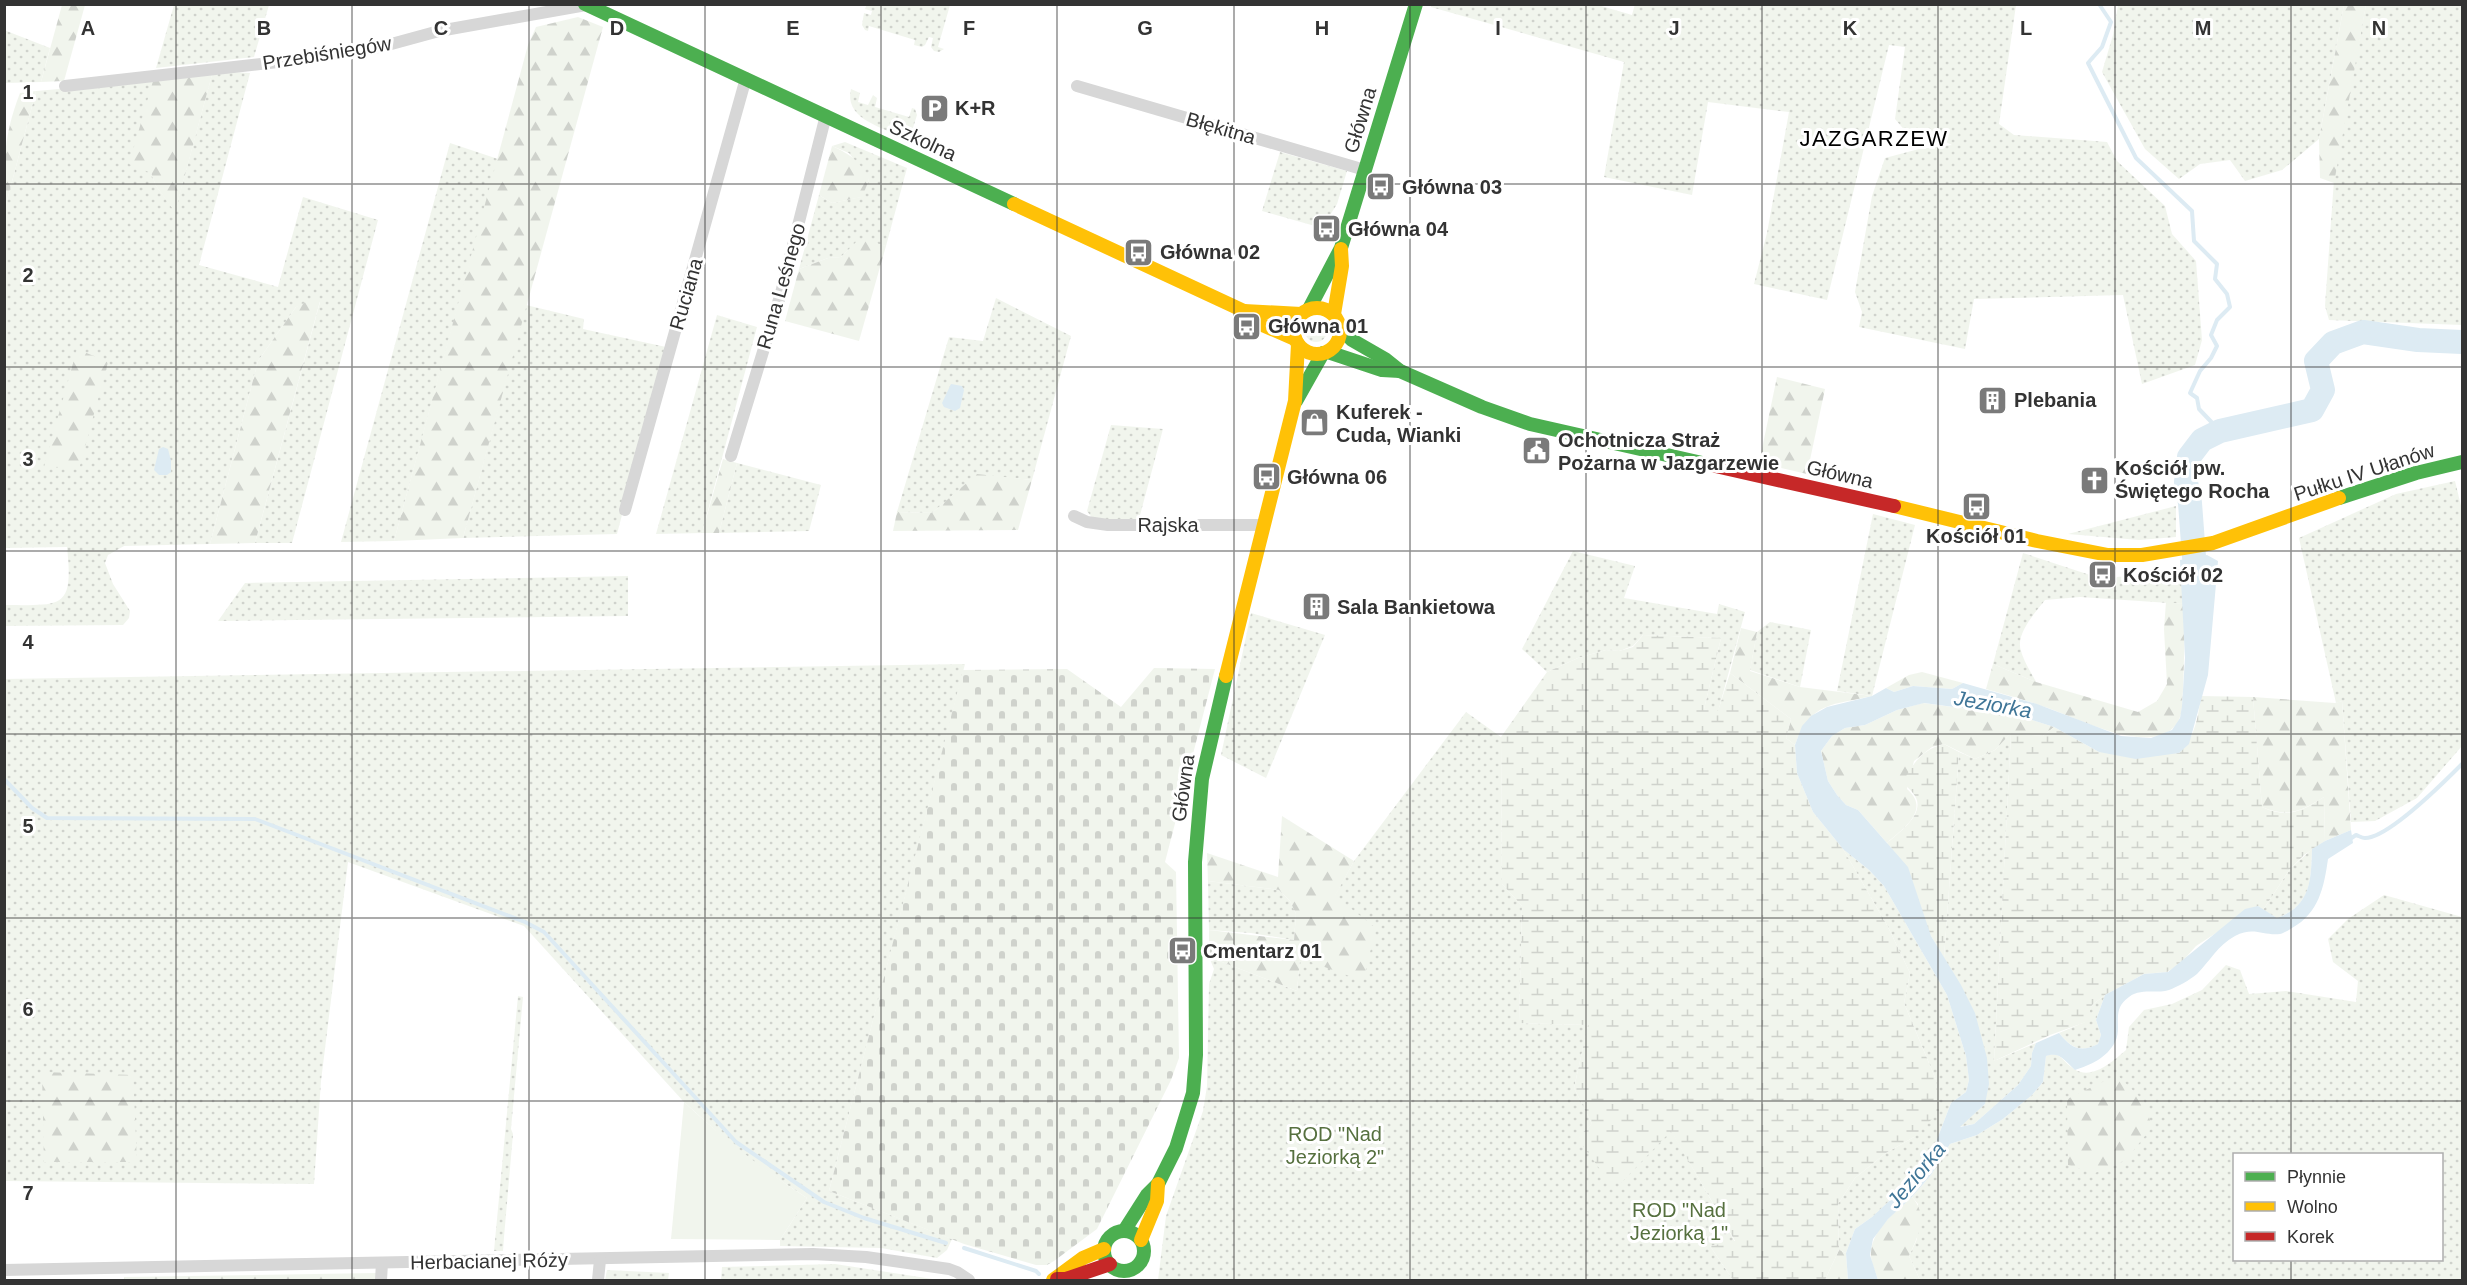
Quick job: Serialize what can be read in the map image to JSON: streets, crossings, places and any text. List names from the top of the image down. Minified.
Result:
{"streets":{"street":["Przebiśniegów","Główna","Błękitna","Szkolna","Runa Leśnego","Ruciana","Pułku IV Ułanów","Rajska","Herbacianej Róży"]},"crossings":[["Przebiśniegów","Szkolna"],["Główna","Błękitna"],["Główna","Szkolna"],["Główna","Pułku IV Ułanów"],["Główna","Rajska"],["Szkolna","Runa Leśnego"],["Szkolna","Ruciana"]],"districts":["JAZGARZEW"],"water":["Jeziorka"],"parks":["ROD \"Nad Jeziorką 2\"","ROD \"Nad Jeziorką 1\""],"places":{"parking":["K+R"],"bus stop":["Główna 03","Główna 04","Główna 02","Główna 01","Główna 06","Kościół 01","Kościół 02","Cmentarz 01"],"building":["Plebania","Sala Bankietowa"],"shop":["Kuferek - Cuda, Wianki"],"public building":["Ochotnicza Straż Pożarna w Jazgarzewie"],"church":["Kościół pw. Świętego Rocha"]},"legend":["Płynnie","Wolno","Korek"],"grid":{"columns":["A","B","C","D","E","F","G","H","I","J","K","L","M","N"],"rows":["1","2","3","4","5","6","7"]}}
